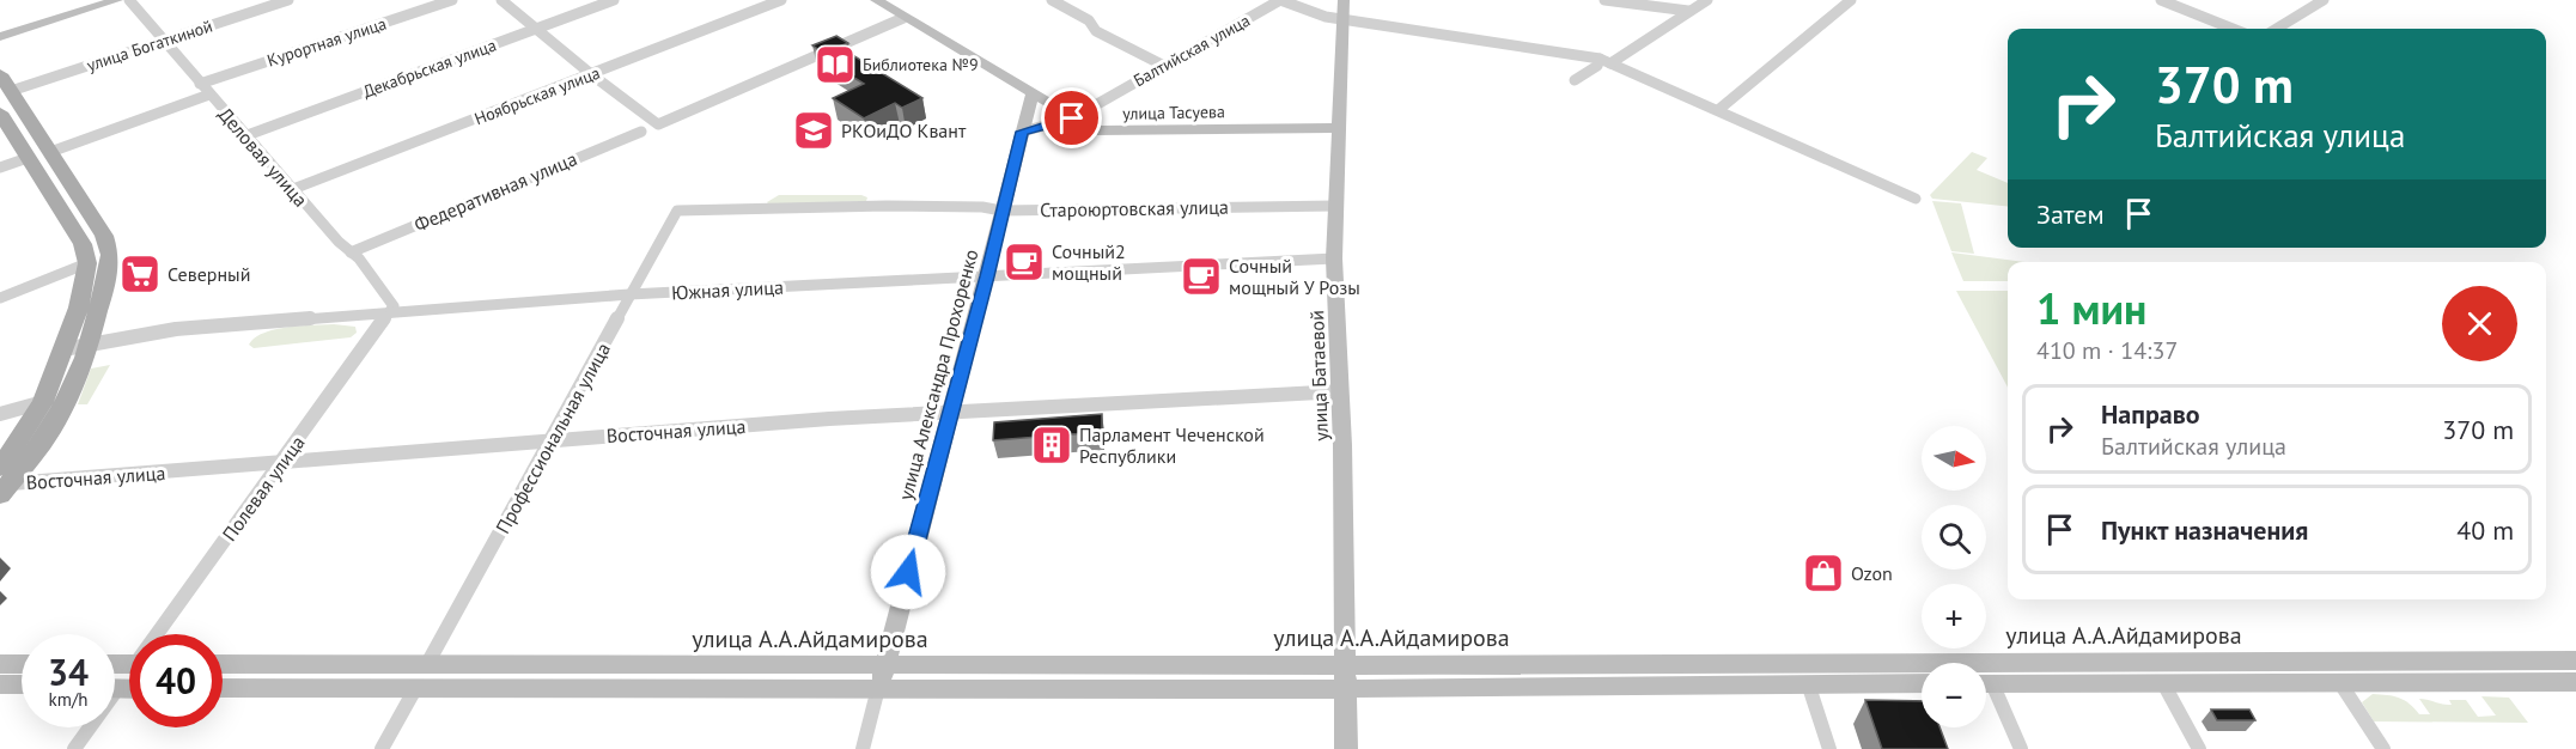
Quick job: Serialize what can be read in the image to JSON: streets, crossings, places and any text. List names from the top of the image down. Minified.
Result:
{"streets":{"main road":["улица Тасуева","улица Александра Прохоренко","улица Батаевой","улица А.А.Айдамирова"],"street":["Курортная улица","улица Богаткиной","Балтийская улица","Декабрьская улица","Ноябрьская улица","Деловая улица","Федеративная улица","Староюртовская улица","Южная улица","Восточная улица","Профессиональная улица","Полевая улица"]},"crossings":[["Курортная улица","Деловая улица"],["улица Богаткиной","Деловая улица"],["Балтийская улица","улица Тасуева"],["Балтийская улица","улица Александра Прохоренко"],["Декабрьская улица","Деловая улица"],["Ноябрьская улица","Деловая улица"],["улица Тасуева","улица Александра Прохоренко"],["улица Тасуева","улица Батаевой"],["Деловая улица","Федеративная улица"],["Деловая улица","Южная улица"],["Деловая улица","Полевая улица"],["Староюртовская улица","улица Александра Прохоренко"],["Староюртовская улица","улица Батаевой"],["Староюртовская улица","Профессиональная улица"],["Южная улица","улица Александра Прохоренко"],["Южная улица","улица Батаевой"],["Южная улица","Профессиональная улица"],["Южная улица","Полевая улица"],["улица Александра Прохоренко","Восточная улица"],["улица Александра Прохоренко","улица А.А.Айдамирова"],["улица Батаевой","Восточная улица"],["улица Батаевой","улица А.А.Айдамирова"],["Восточная улица","Профессиональная улица"],["Восточная улица","Полевая улица"],["Профессиональная улица","улица А.А.Айдамирова"]],"places":{"library":["Библиотека №9"],"school or university":["РКОиДО Квант"],"cafe":["Сочный2 мощный","Сочный мощный У Розы"],"supermarket":["Северный"],"building":["Парламент Чеченской Республики"],"shop":["Ozon"]},"north":"right","page":{"turn":["370 m","Балтийская улица"],"then":"Затем","heading":["1 мин","410 m · 14:37"],"list":[{"name":"Направо","note":"Балтийская улица","value":"370 m"},{"name":"Пункт назначения","value":"40 m"}],"map_buttons":["+","−"],"speed":"34 km/h","limit":"40"}}
